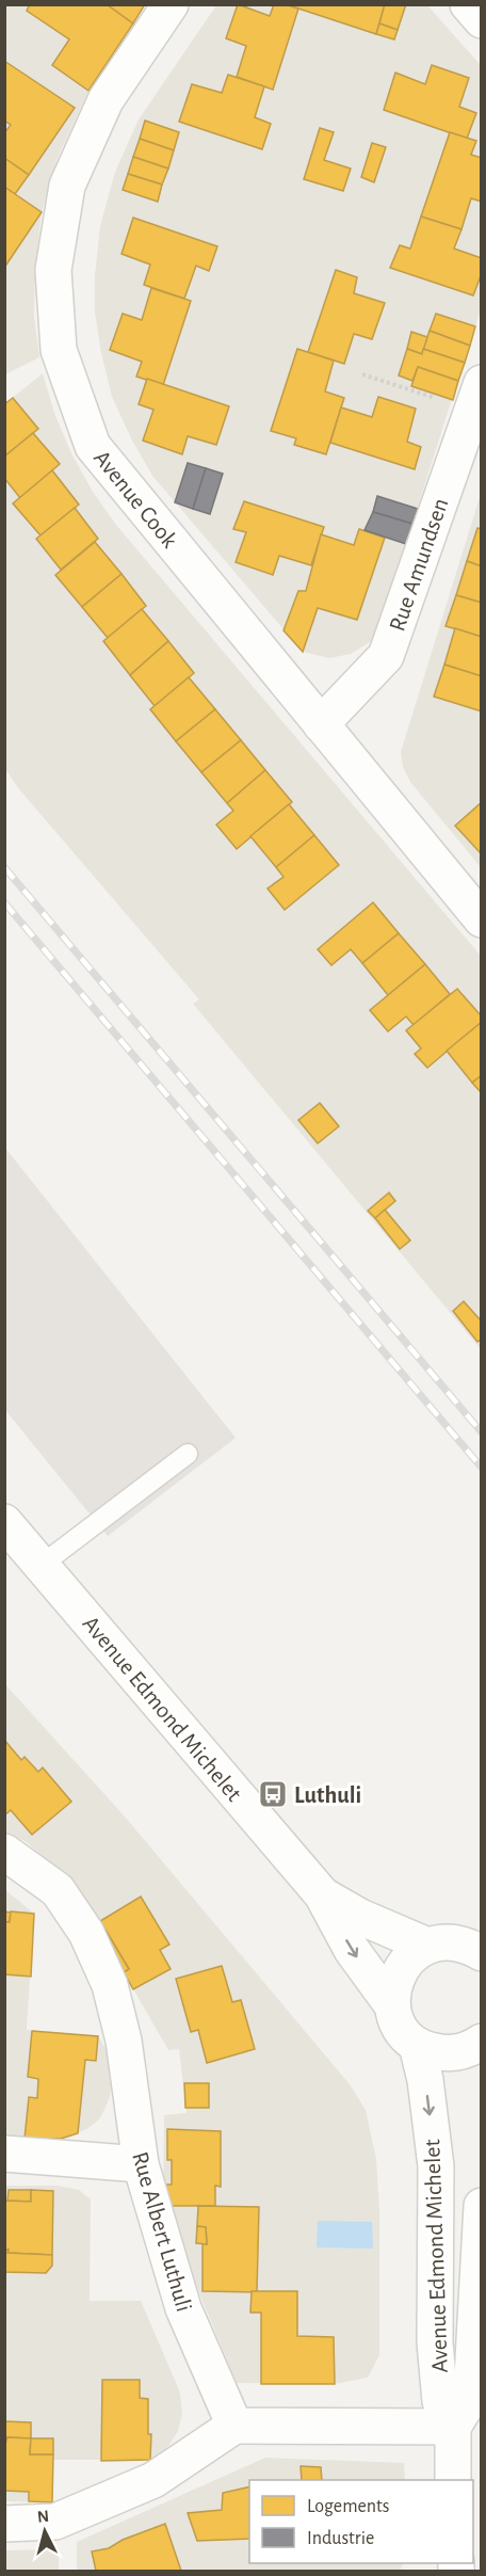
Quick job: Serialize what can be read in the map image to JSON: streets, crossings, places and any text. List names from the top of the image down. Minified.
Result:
{"streets":{"street":["Avenue Cook","Rue Amundsen","Avenue Edmond Michelet","Rue Albert Luthuli"]},"crossings":[["Avenue Cook","Rue Amundsen"]],"places":{"bus stop":["Luthuli"]},"legend":["Logements","Industrie"],"north":"top"}
